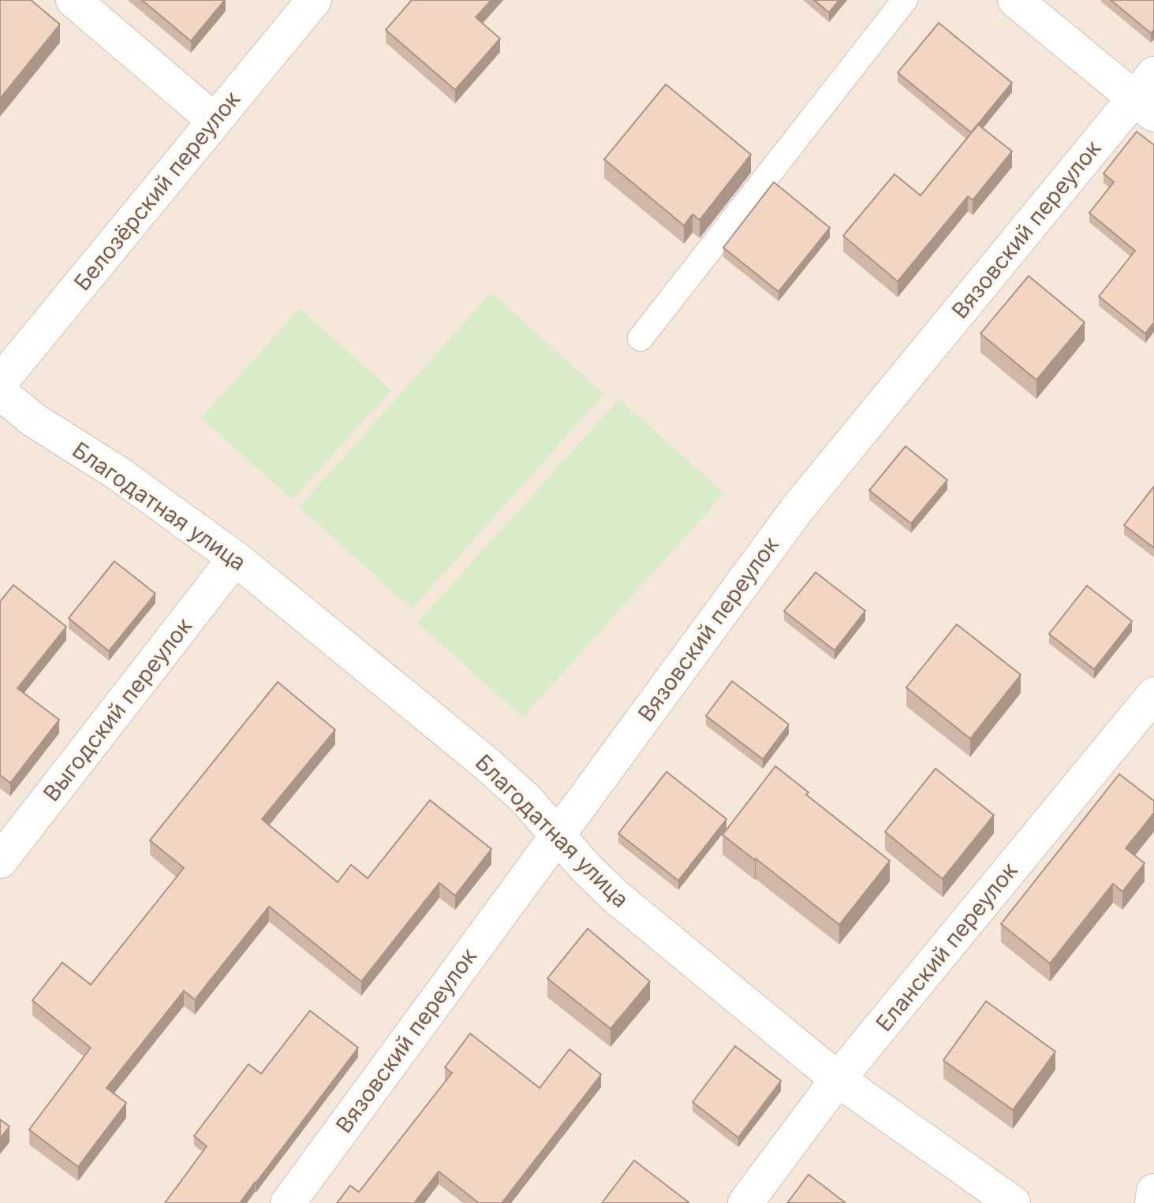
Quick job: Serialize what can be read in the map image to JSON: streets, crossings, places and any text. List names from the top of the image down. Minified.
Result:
{"streets":{"street":["Белозёрский переулок","Вязовский переулок","Благодатная улица","Выгодский переулок","Еланский переулок"]},"crossings":[["Вязовский переулок","Благодатная улица"],["Благодатная улица","Выгодский переулок"],["Благодатная улица","Еланский переулок"]]}
